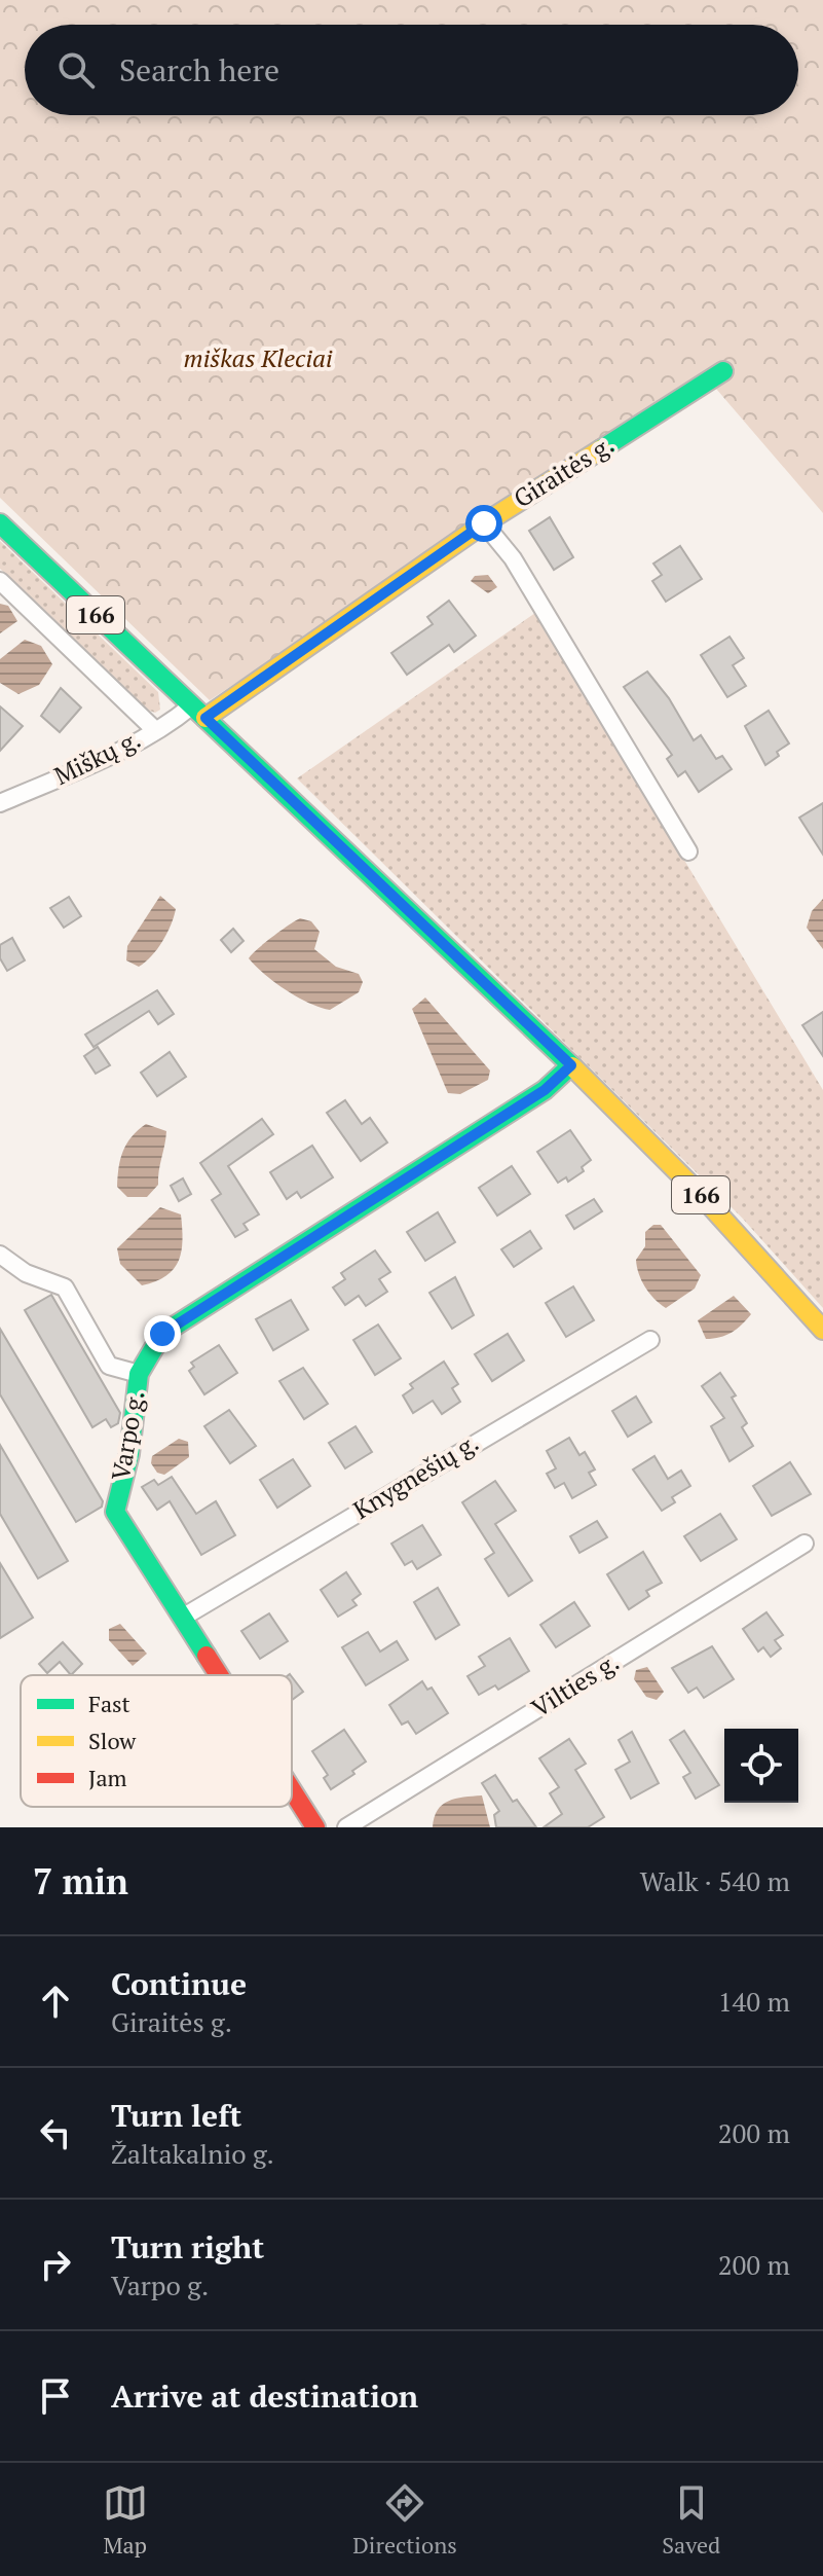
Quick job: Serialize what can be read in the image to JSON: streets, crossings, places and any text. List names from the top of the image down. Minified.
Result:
{"streets":{"street":["Giraitės g.","166","Miškų g.","Varpo g.","Knygnešių g.","Vilties g."]},"crossings":[["Giraitės g.","166"],["Giraitės g.","Miškų g."],["166","Miškų g."],["166","Varpo g."],["Varpo g.","Knygnešių g."]],"parks":["miškas Kleciai"],"legend":["Fast","Slow","Jam"],"page":{"search":"Search here","heading":["7 min","Walk · 540 m"],"list":[["Continue","Giraitės g.","140 m"],["Turn left","Žaltakalnio g.","200 m"],["Turn right","Varpo g.","200 m"],"Arrive at destination"],"nav":["Map","Directions","Saved"]}}
